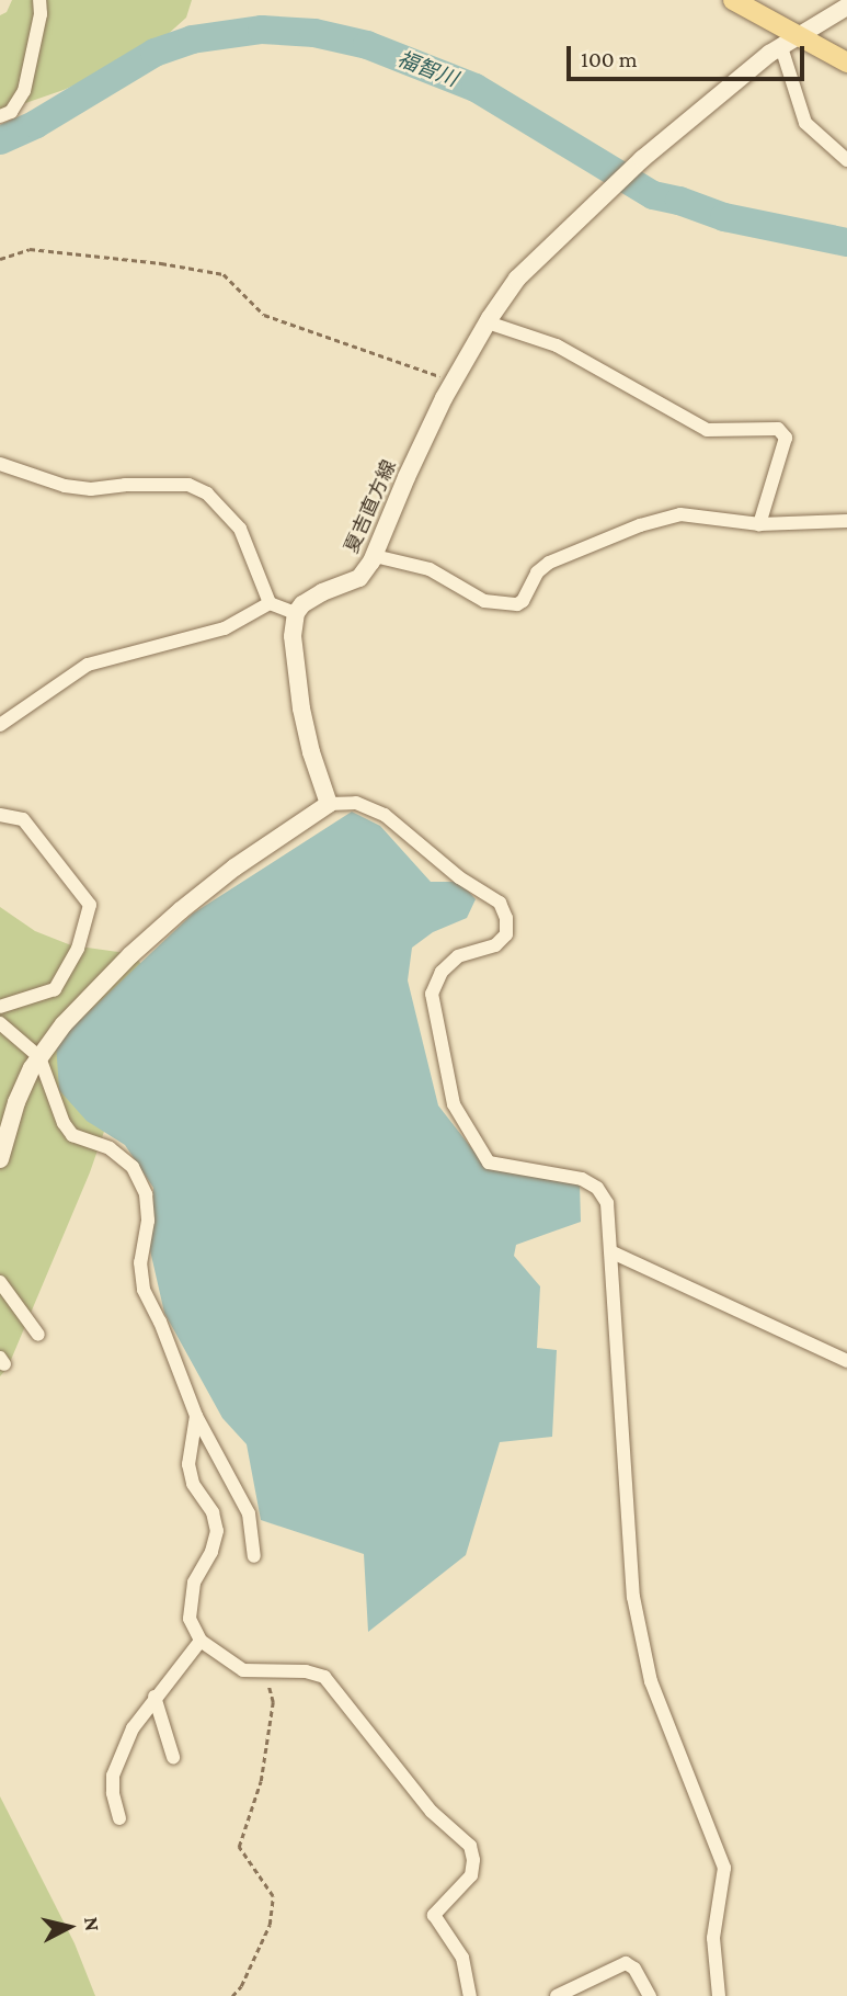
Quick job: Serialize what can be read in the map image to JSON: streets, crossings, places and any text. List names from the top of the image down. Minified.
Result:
{"streets":{"main road":["夏吉直方線"]},"water":["福智川"],"scale_bar":"100 m","north":"right"}
